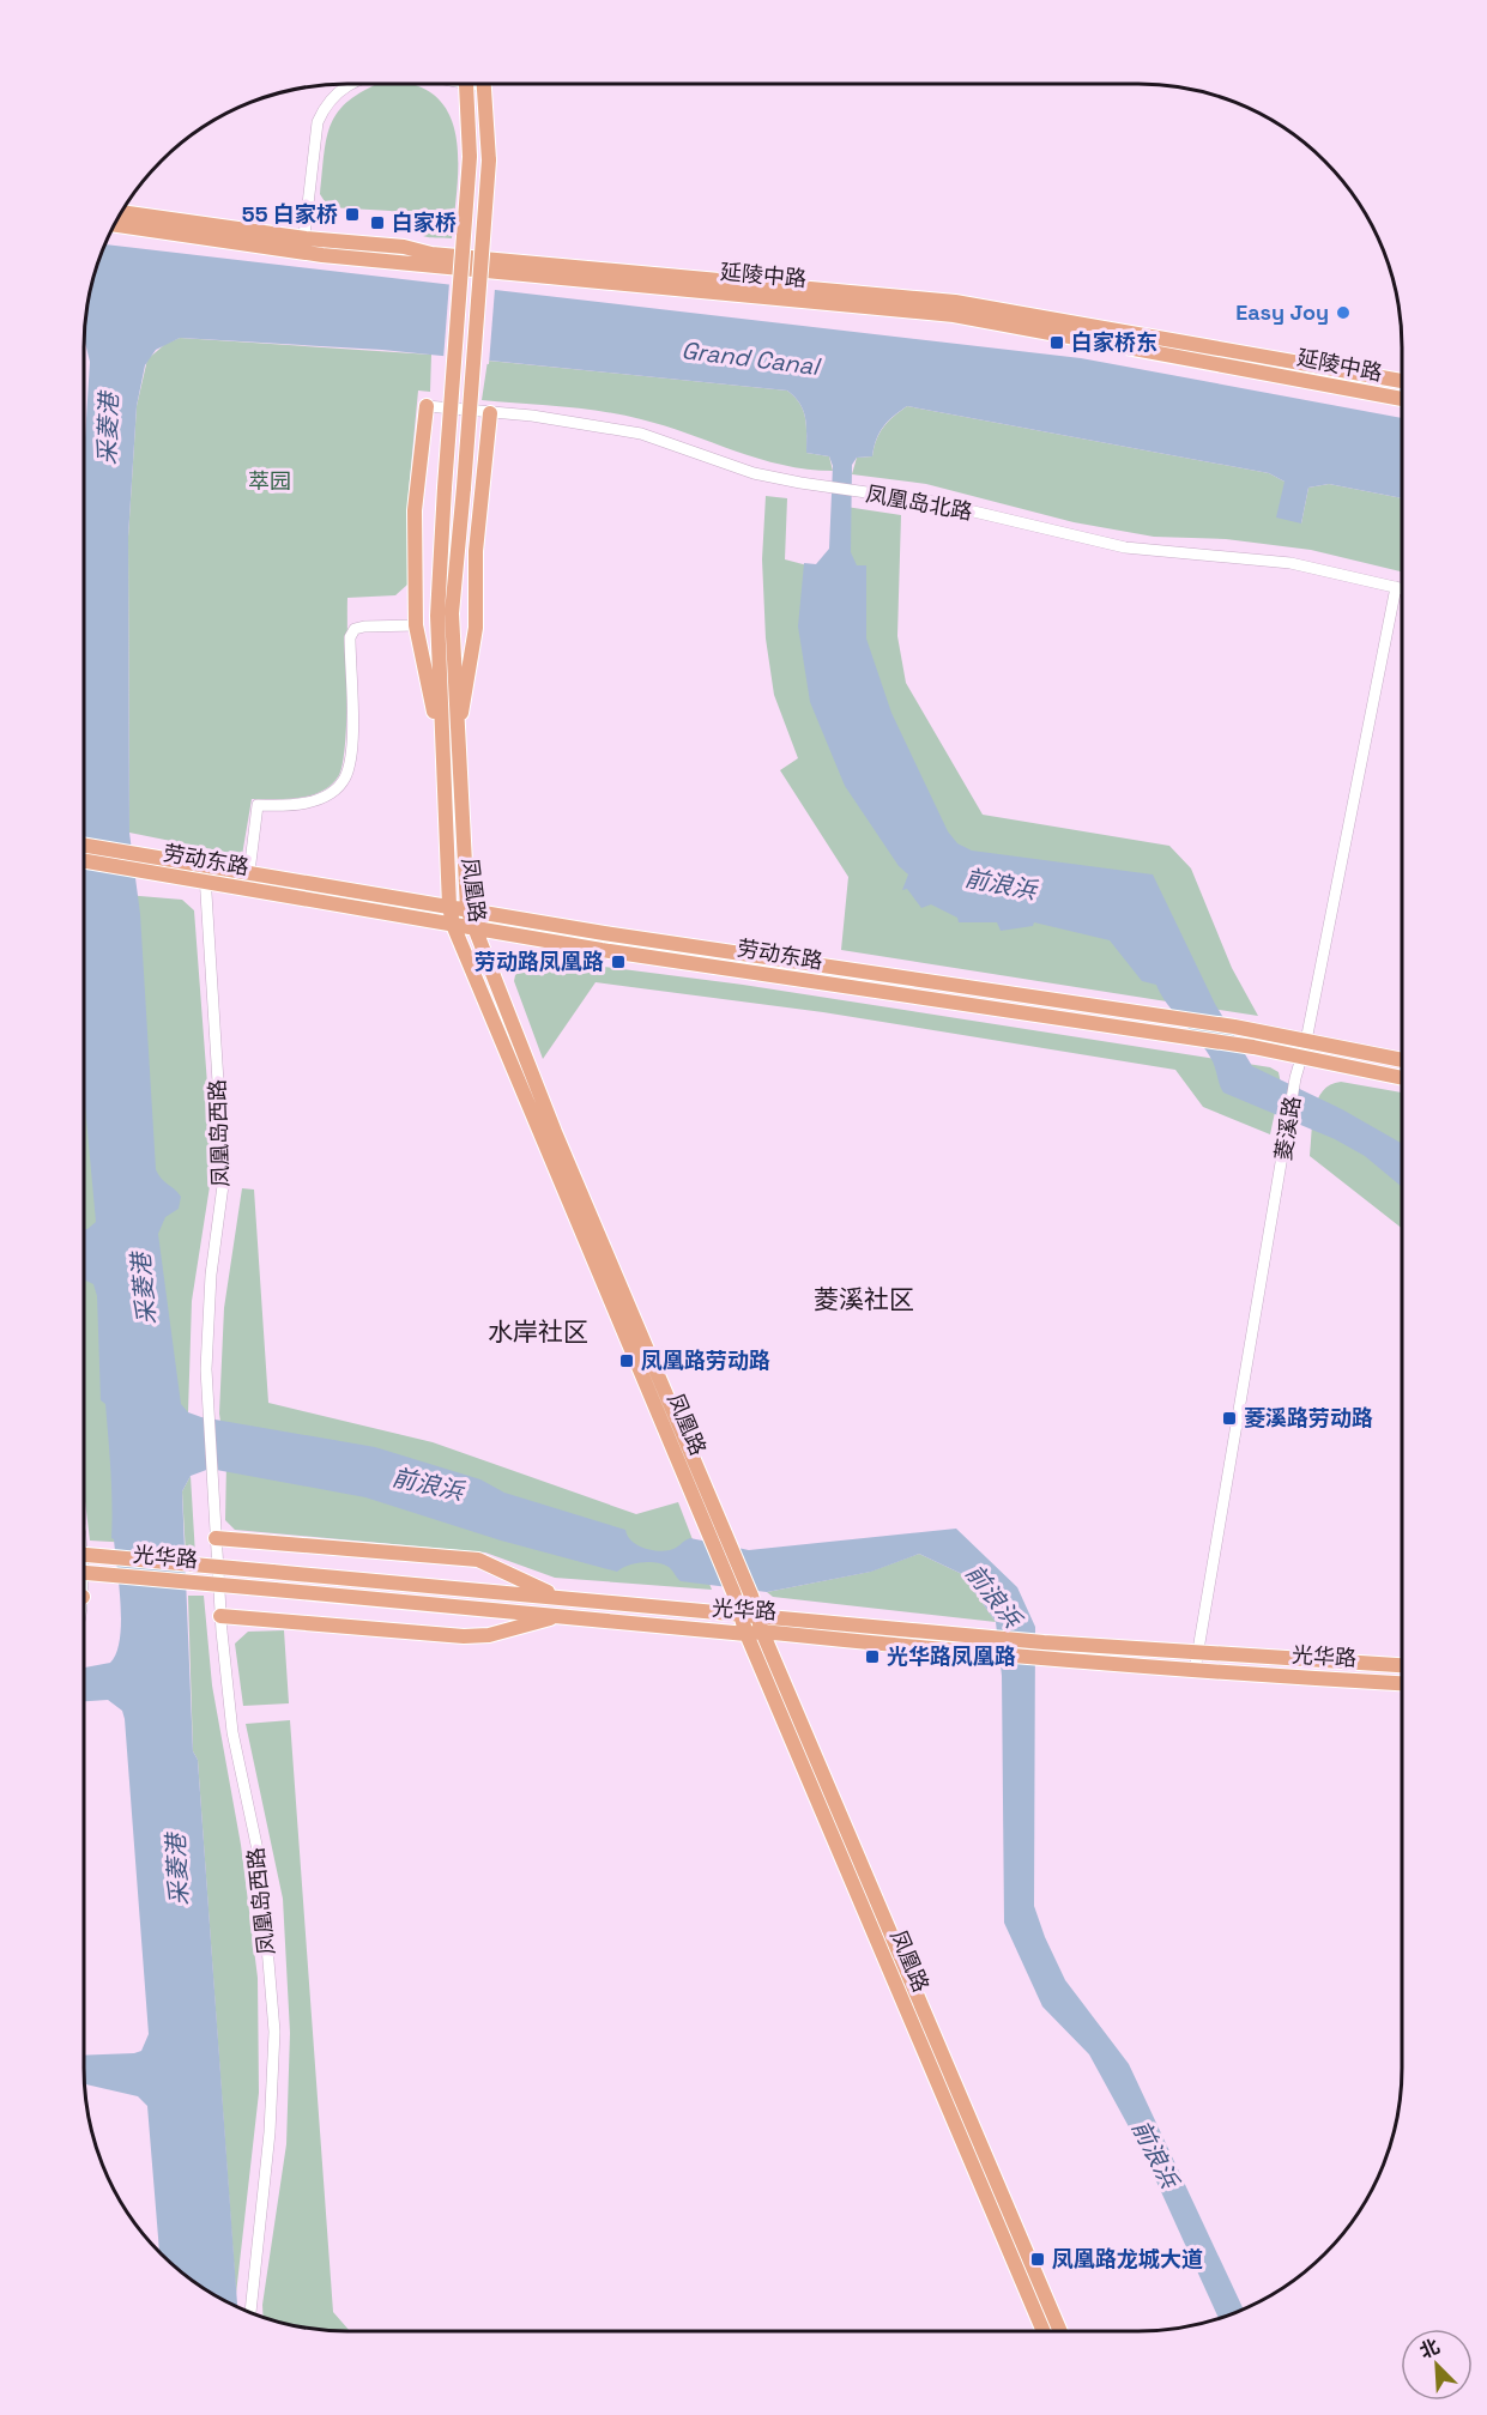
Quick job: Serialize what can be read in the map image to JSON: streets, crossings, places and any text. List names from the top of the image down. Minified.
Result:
{"streets":{"main road":["延陵中路","劳动东路","凤凰路","光华路"],"street":["凤凰岛北路","菱溪路","凤凰岛西路"]},"crossings":[["凤凰岛北路","菱溪路"],["劳动东路","凤凰路"],["劳动东路","菱溪路"],["劳动东路","凤凰岛西路"],["凤凰路","光华路"],["菱溪路","光华路"]],"districts":["菱溪社区","水岸社区"],"water":["Grand Canal","采菱港","前浪浜"],"parks":["萃园"],"places":{"transit":["55 白家桥","白家桥","白家桥东","劳动路凤凰路","凤凰路劳动路","菱溪路劳动路","光华路凤凰路","凤凰路龙城大道"],"other":["Easy Joy"]},"north":"top left"}
